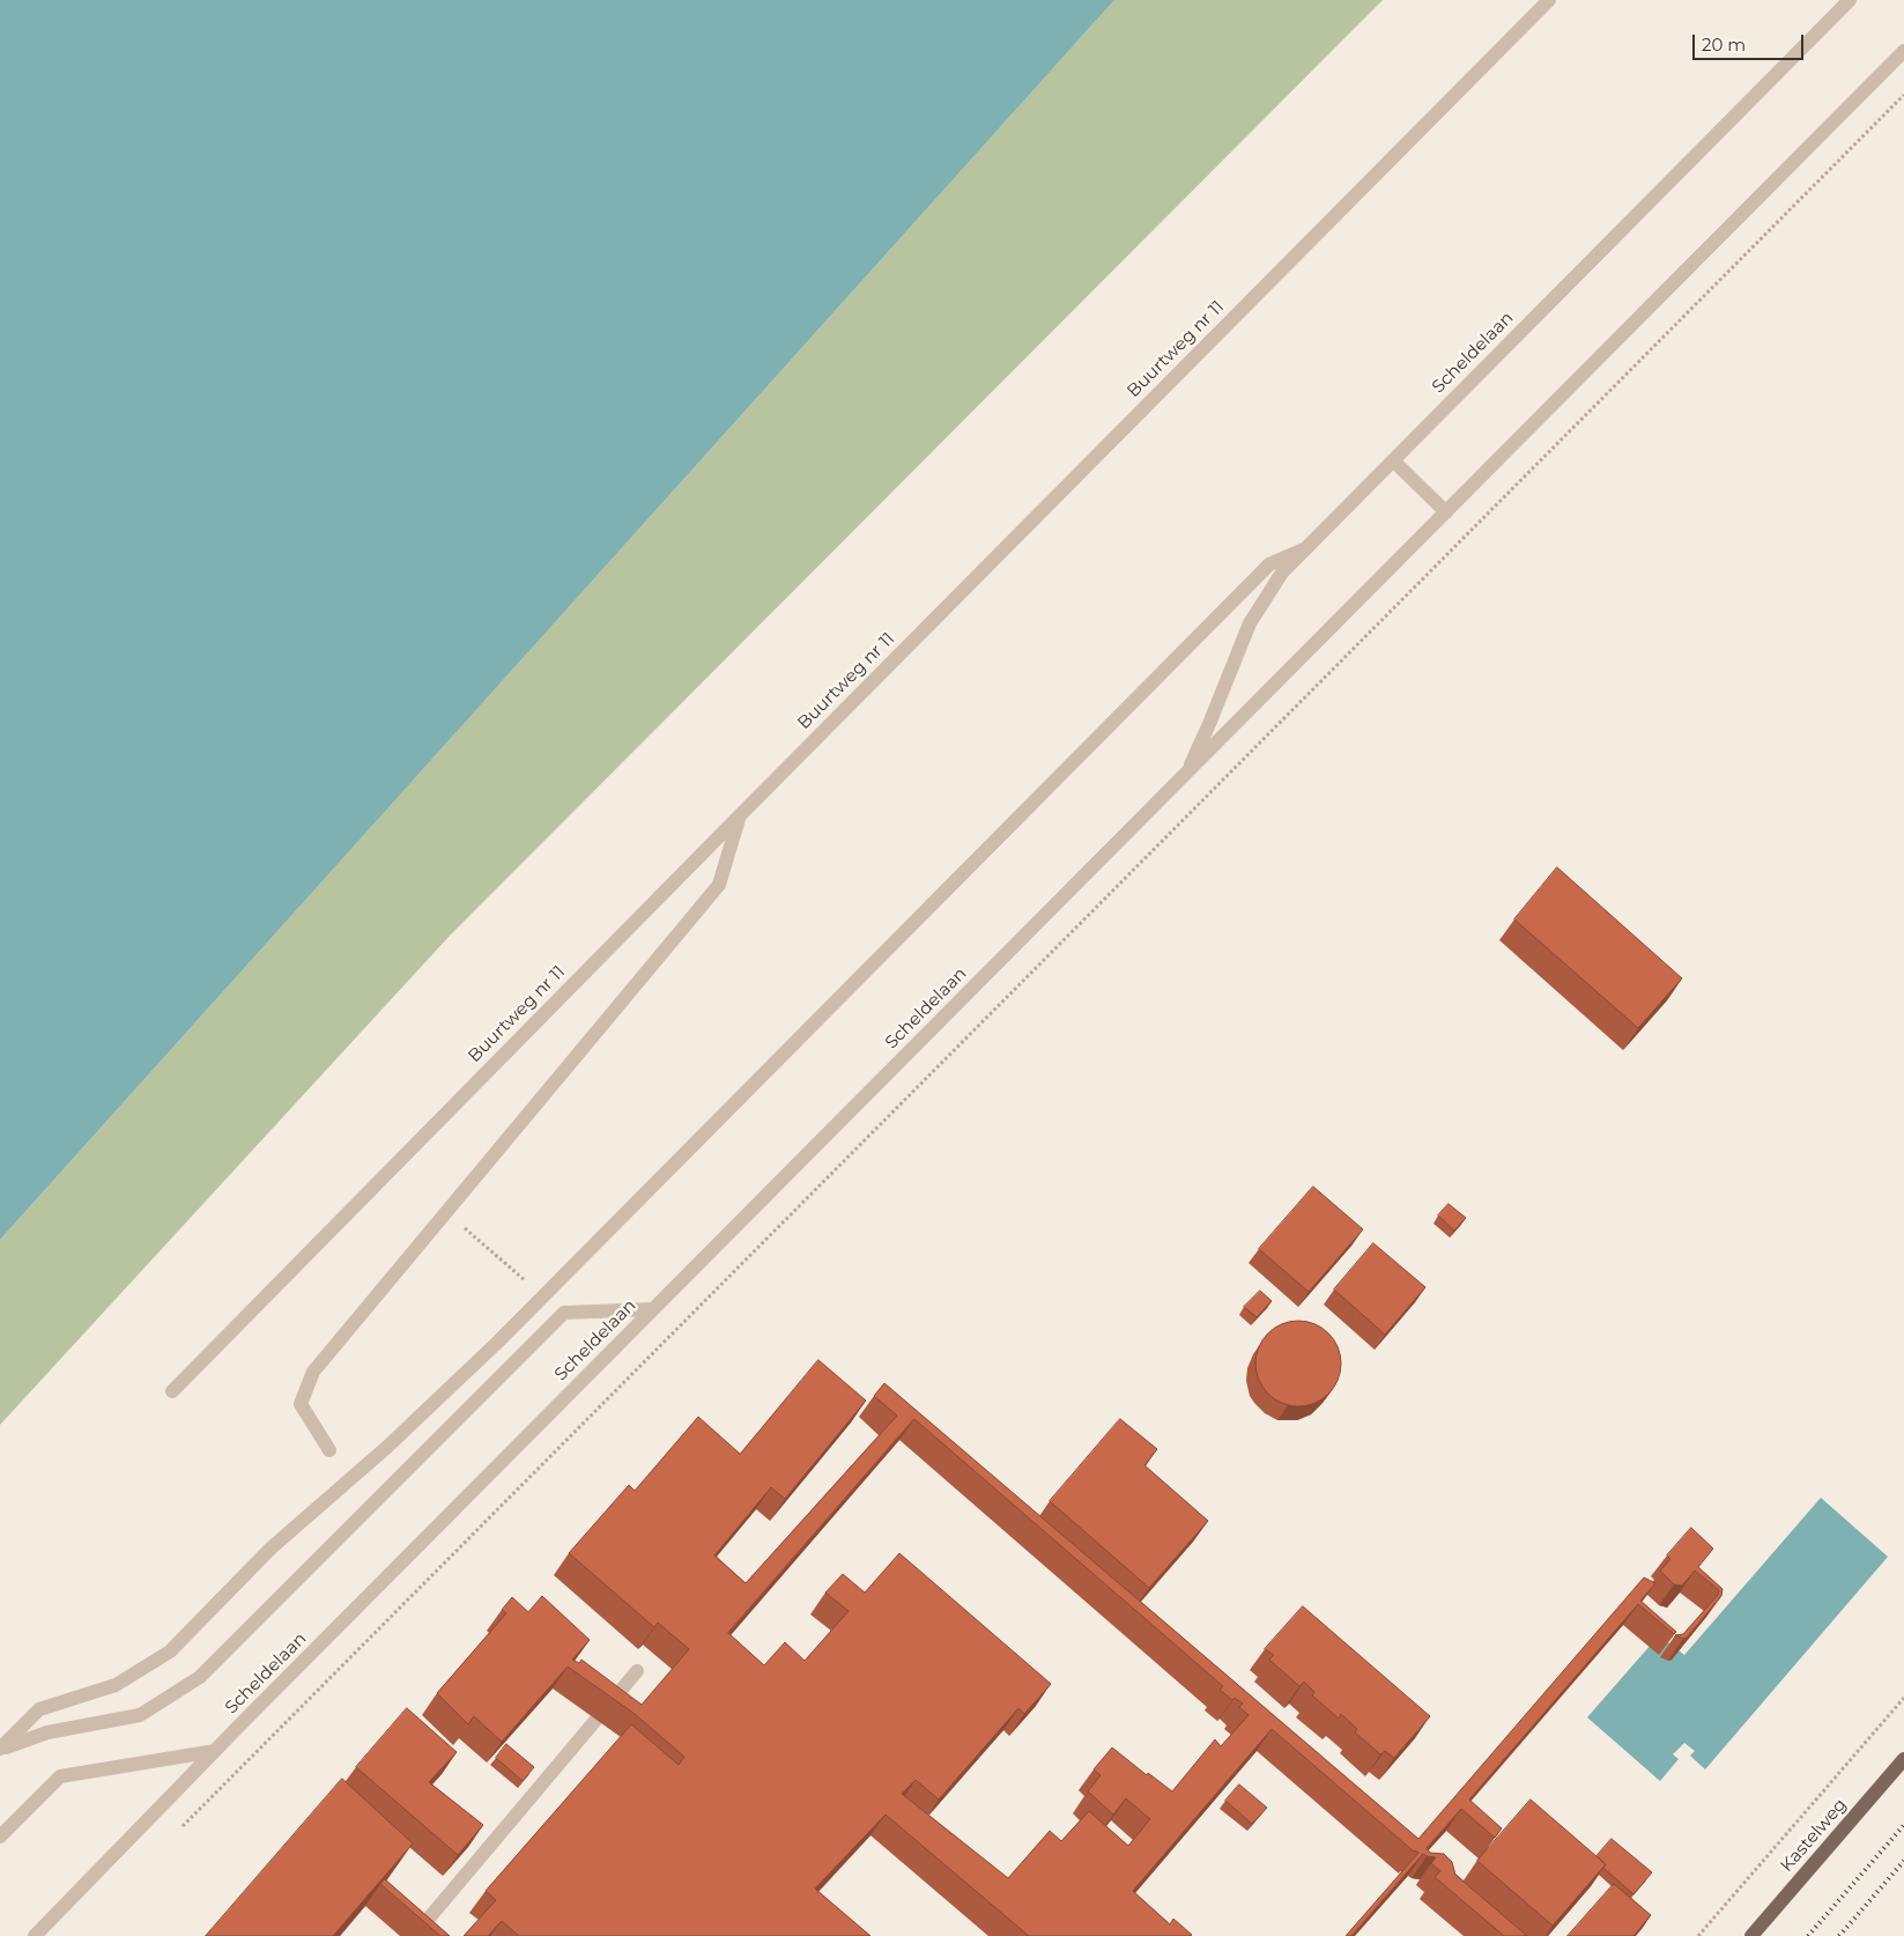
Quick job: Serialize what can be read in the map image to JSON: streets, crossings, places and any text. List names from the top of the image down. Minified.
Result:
{"streets":{"main road":["Kastelweg"],"lane":["Buurtweg nr 11","Scheldelaan"]},"scale_bar":"20 m"}
